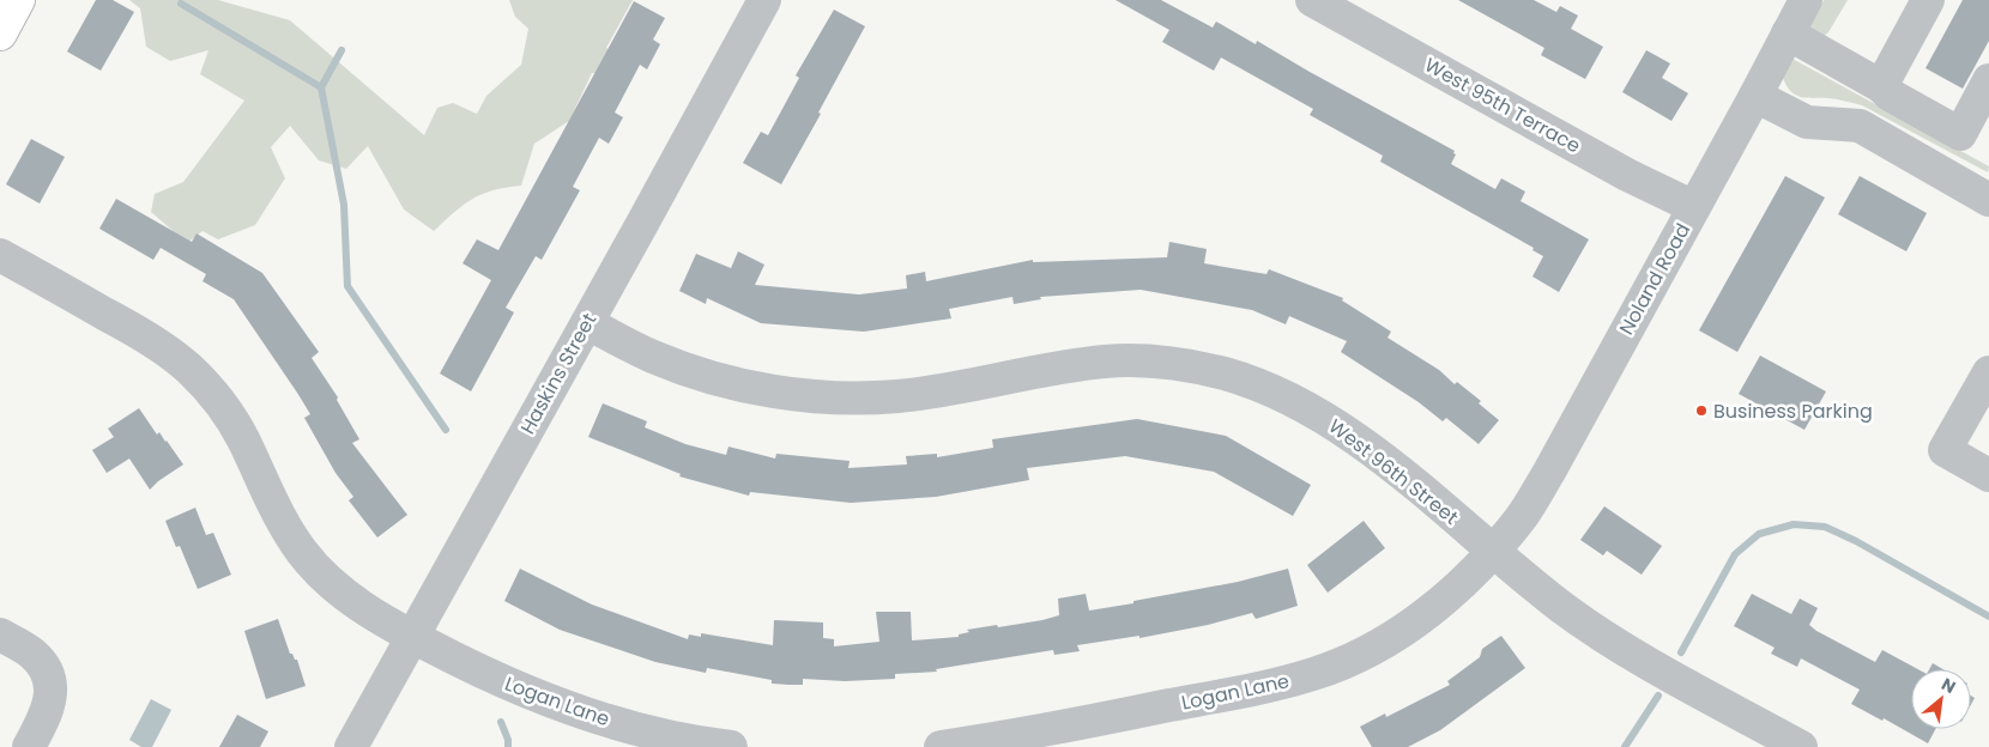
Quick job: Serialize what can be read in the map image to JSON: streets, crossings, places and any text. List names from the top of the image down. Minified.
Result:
{"streets":{"street":["West 95th Terrace","Noland Road","Haskins Street","West 96th Street","Logan Lane"]},"crossings":[["West 95th Terrace","Noland Road"],["Noland Road","West 96th Street"],["Noland Road","Logan Lane"],["Haskins Street","West 96th Street"],["Haskins Street","Logan Lane"],["West 96th Street","Logan Lane"]],"places":["Business Parking"],"north":"top right"}
